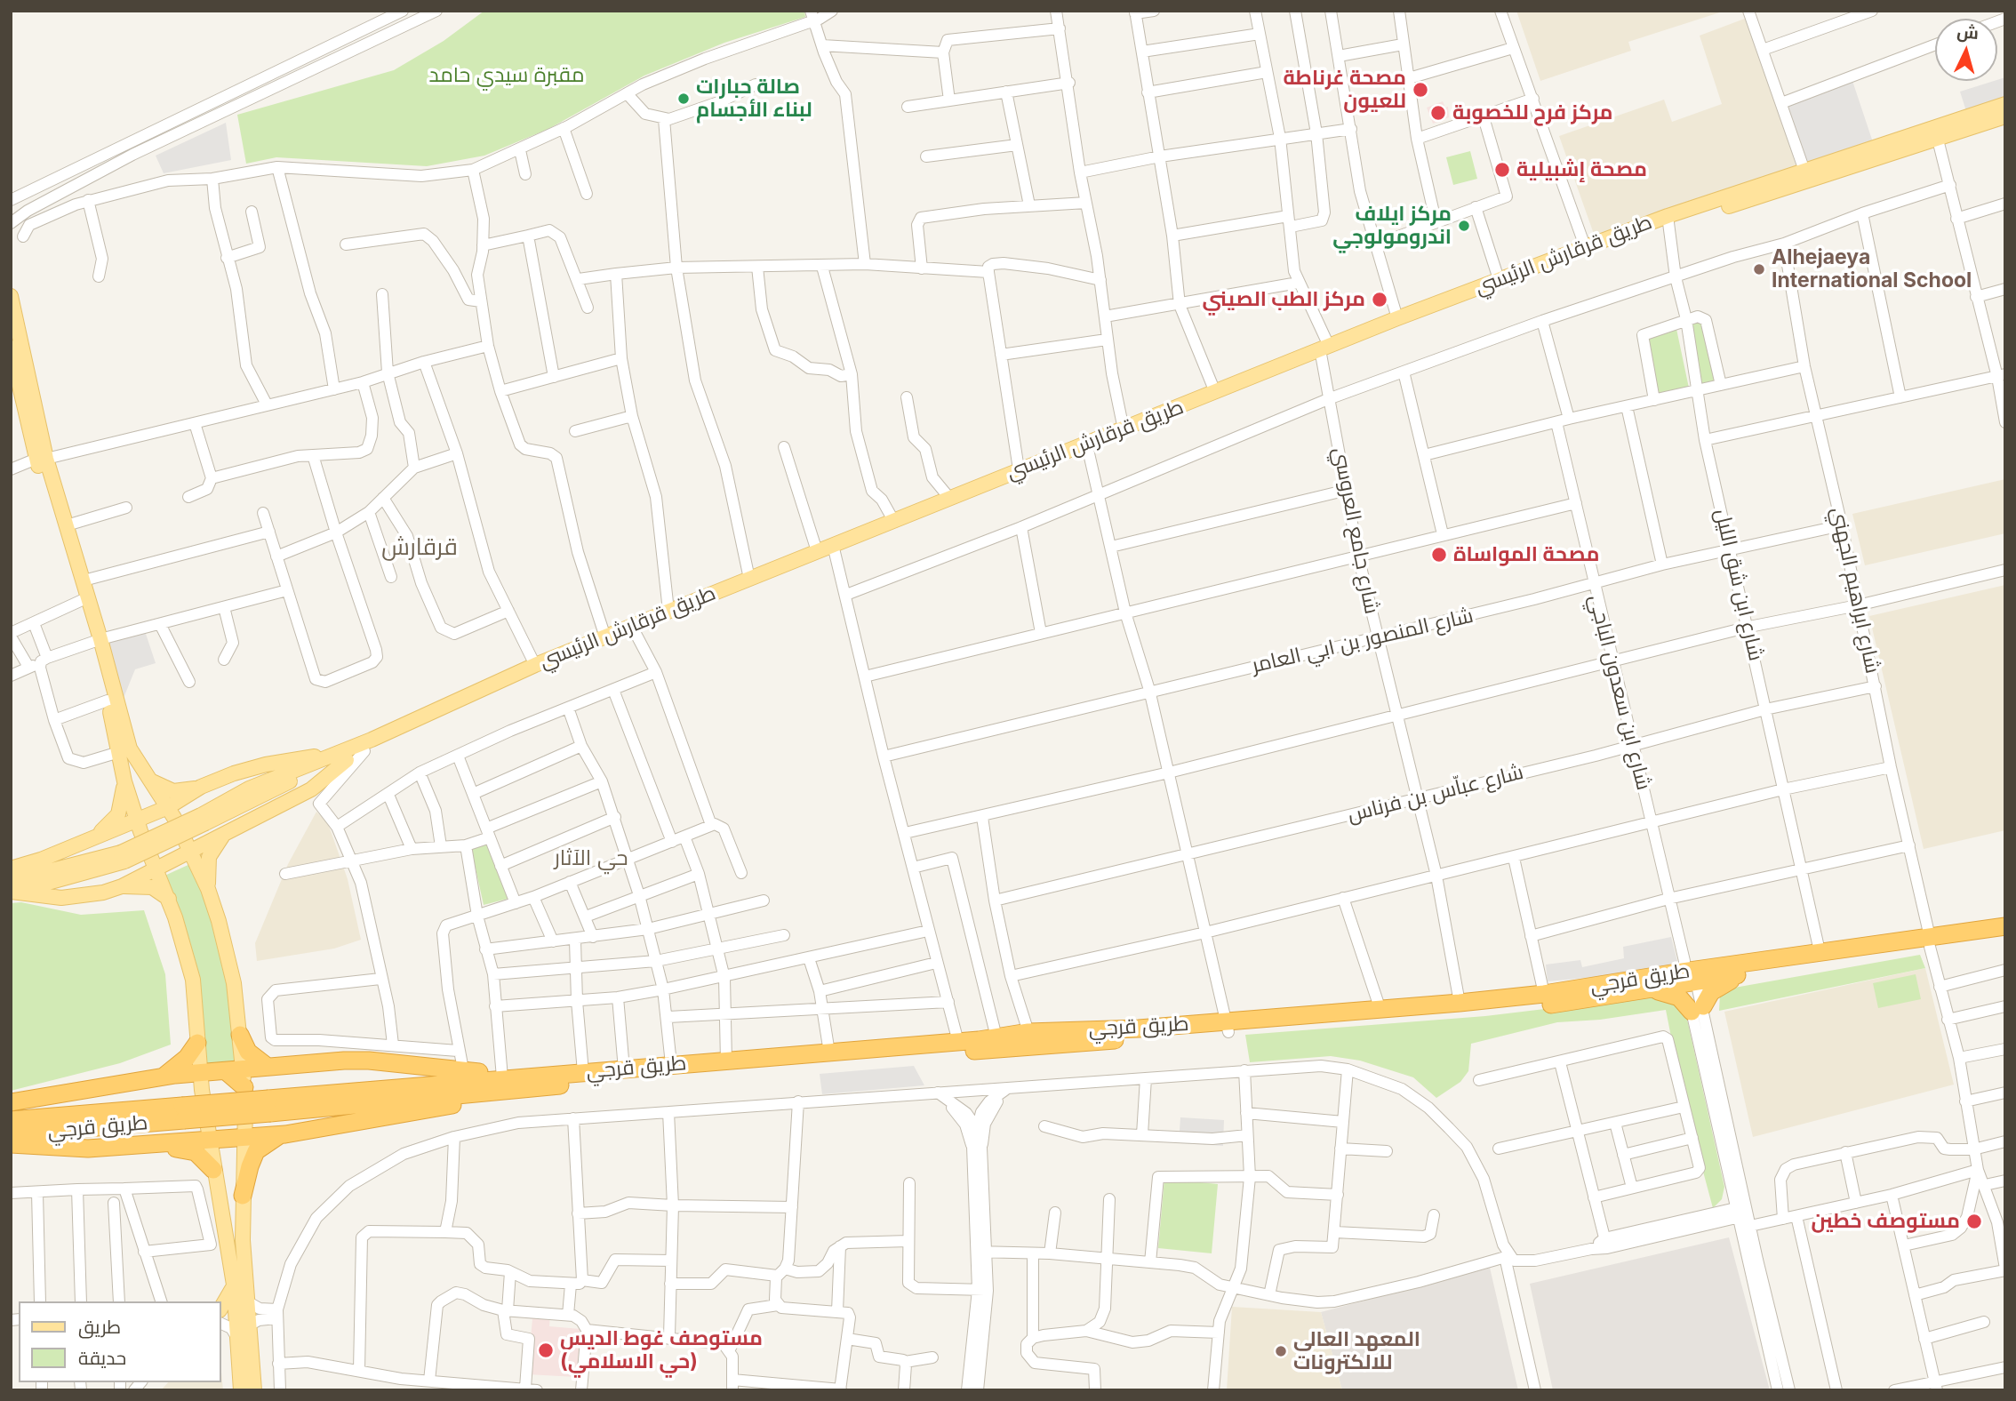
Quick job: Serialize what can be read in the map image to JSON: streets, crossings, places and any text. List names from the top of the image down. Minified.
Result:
{"streets":{"highway":["طريق قرجي"],"main road":["طريق قرقارش الرئيسي"],"street":["شارع جامع العروسي","شارع ابن شق الليل","شارع ابراهيم الجهني","شارع المنصور بن ابي العامر","شارع ابن سعدون الباجي","شارع عباّس بن فرناس"]},"crossings":[["طريق قرقارش الرئيسي","شارع جامع العروسي"],["طريق قرقارش الرئيسي","شارع ابن شق الليل"],["شارع جامع العروسي","شارع المنصور بن ابي العامر"],["شارع جامع العروسي","شارع عباّس بن فرناس"],["شارع جامع العروسي","طريق قرجي"],["شارع ابن شق الليل","شارع المنصور بن ابي العامر"],["شارع ابن شق الليل","شارع عباّس بن فرناس"],["شارع ابن شق الليل","طريق قرجي"],["شارع ابراهيم الجهني","شارع المنصور بن ابي العامر"],["شارع ابراهيم الجهني","شارع عباّس بن فرناس"],["شارع ابراهيم الجهني","طريق قرجي"],["شارع المنصور بن ابي العامر","شارع ابن سعدون الباجي"],["شارع ابن سعدون الباجي","شارع عباّس بن فرناس"],["شارع ابن سعدون الباجي","طريق قرجي"]],"districts":["قرقارش","حي الآثار"],"parks":["مقبرة سيدي حامد"],"places":["مصحة غرناطة للعيون","صالة حبارات لبناء الأجسام","مركز فرح للخصوبة","مصحة إشبيلية","مركز ايلاف اندرومولوجي","Alhejaeya International School","مركز الطب الصيني","مصحة المواساة","مستوصف خطين","مستوصف غوط الديس (حي الاسلامي)","المعهد العالي للالكترونات"],"legend":["طريق","حديقة"],"north":"top"}
